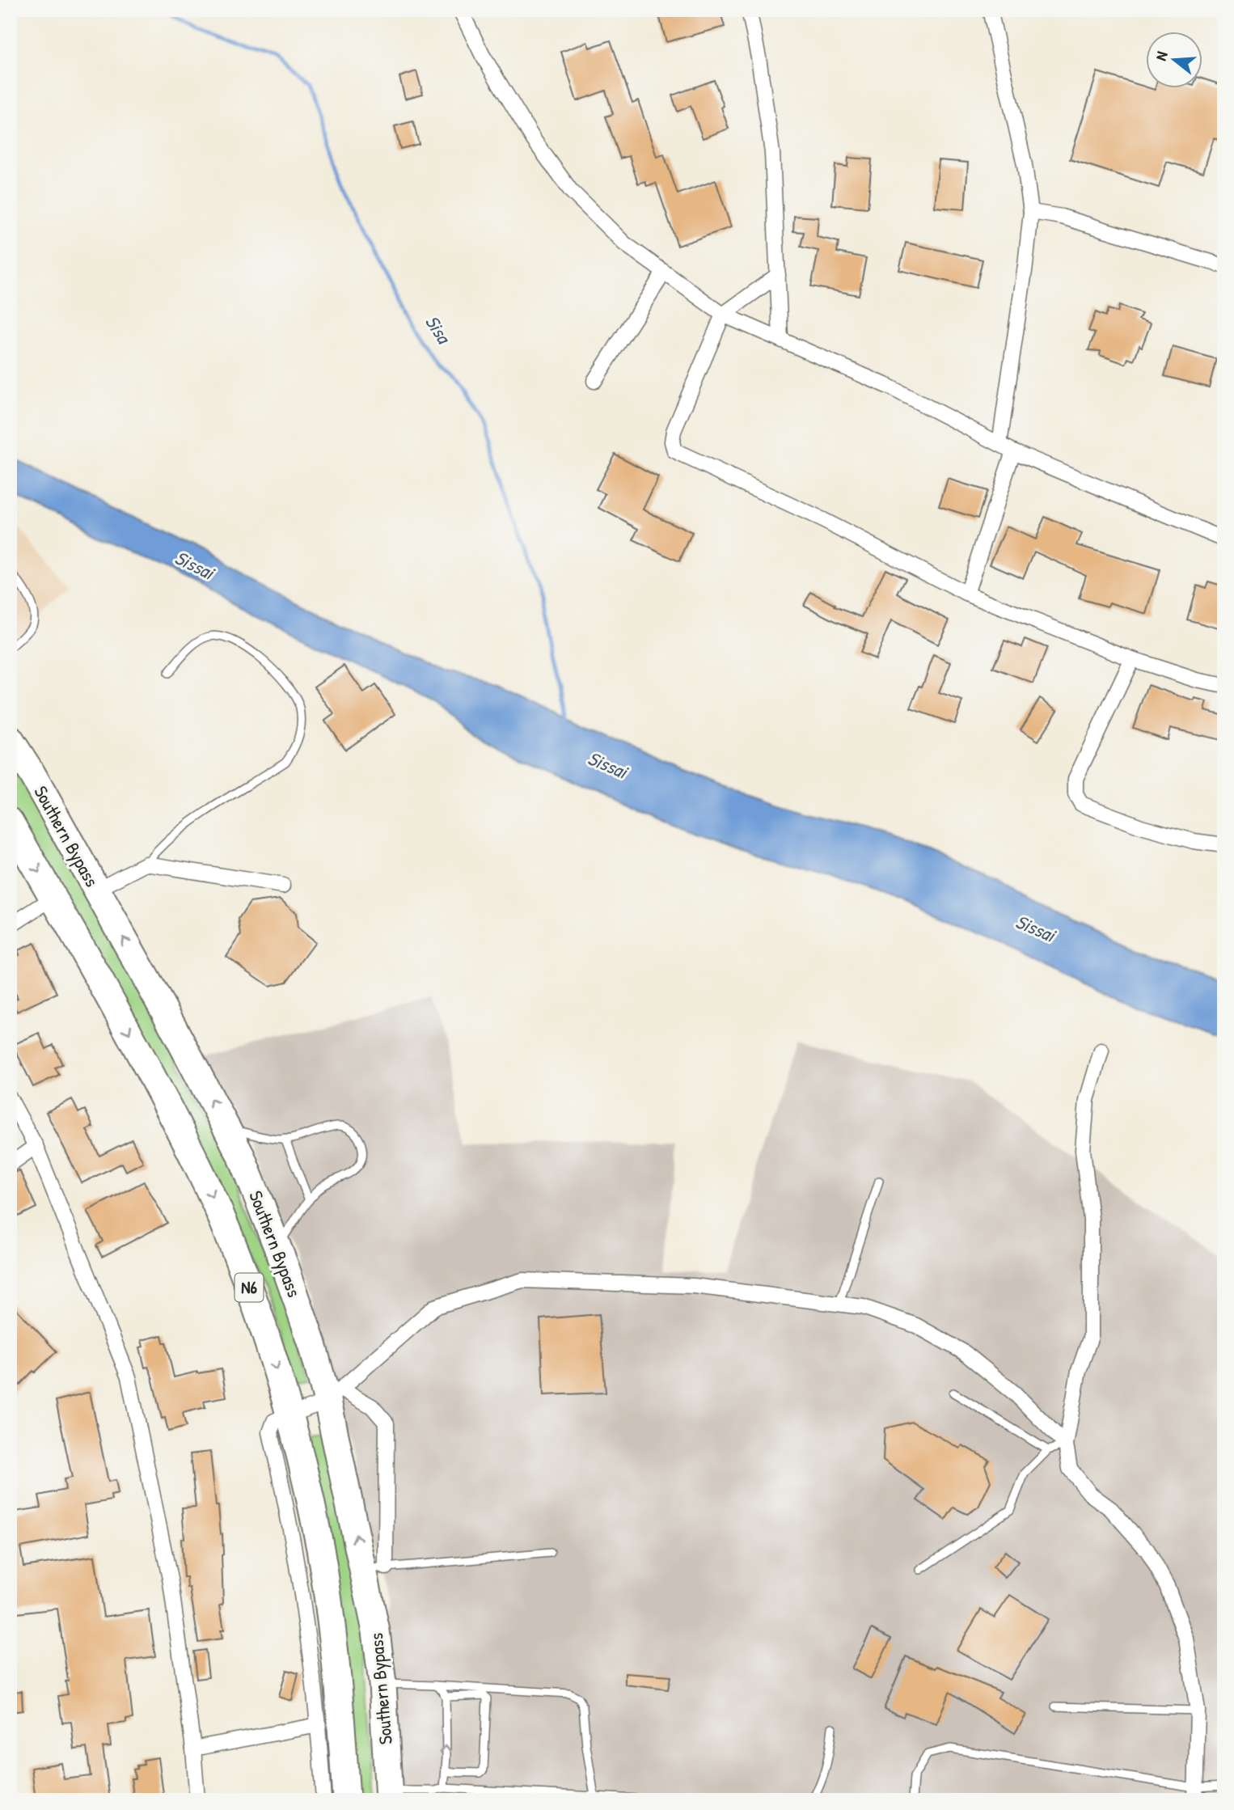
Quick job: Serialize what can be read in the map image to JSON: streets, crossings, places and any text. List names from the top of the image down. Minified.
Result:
{"streets":{"highway":["Southern Bypass","N6"]},"water":["Sisa","Sissai"],"north":"left"}
